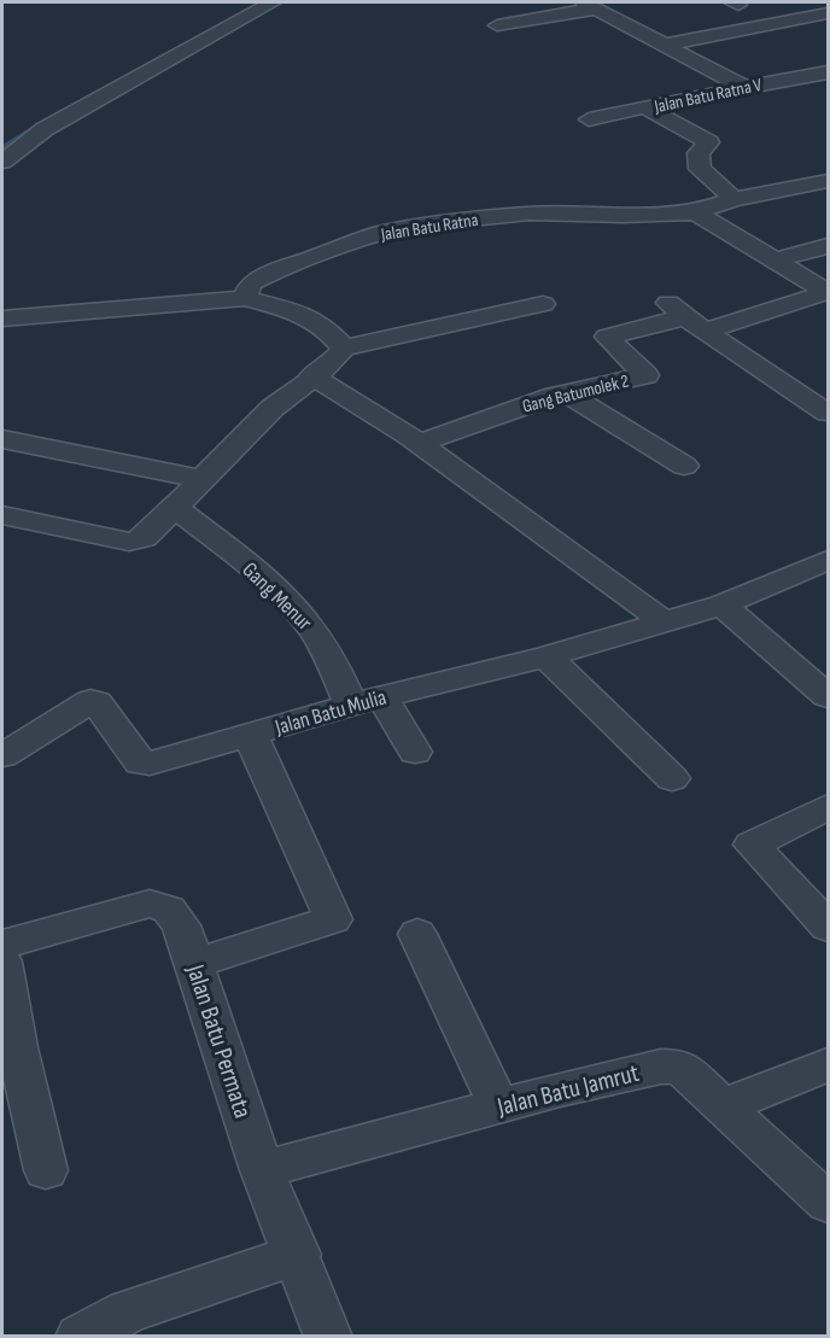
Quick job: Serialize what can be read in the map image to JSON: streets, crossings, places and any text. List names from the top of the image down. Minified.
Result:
{"streets":{"street":["Jalan Batu Ratna V","Jalan Batu Ratna","Gang Batumolek 2","Gang Menur","Jalan Batu Mulia","Jalan Batu Permata","Jalan Batu Jamrut"]},"crossings":[["Gang Menur","Jalan Batu Mulia"],["Jalan Batu Mulia","Jalan Batu Permata"],["Jalan Batu Permata","Jalan Batu Jamrut"]]}
